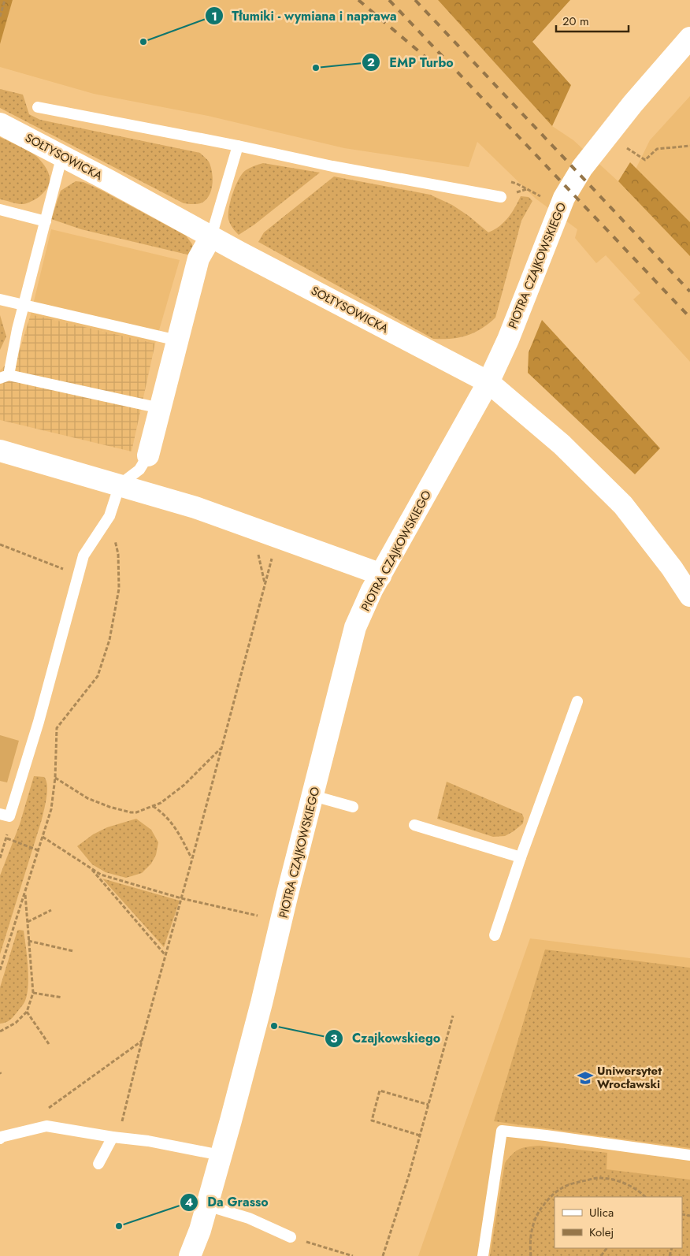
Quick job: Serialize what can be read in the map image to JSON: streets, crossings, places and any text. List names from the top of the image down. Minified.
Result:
{"streets":{"street":["SOŁTYSOWICKA","PIOTRA CZAJKOWSKIEGO"]},"crossings":[["SOŁTYSOWICKA","PIOTRA CZAJKOWSKIEGO"]],"places":{"other":["Tłumiki - wymiana i naprawa","EMP Turbo","Czajkowskiego","Da Grasso"],"school or university":["Uniwersytet Wrocławski"]},"legend":["Ulica","Kolej"],"scale_bar":"20 m"}
